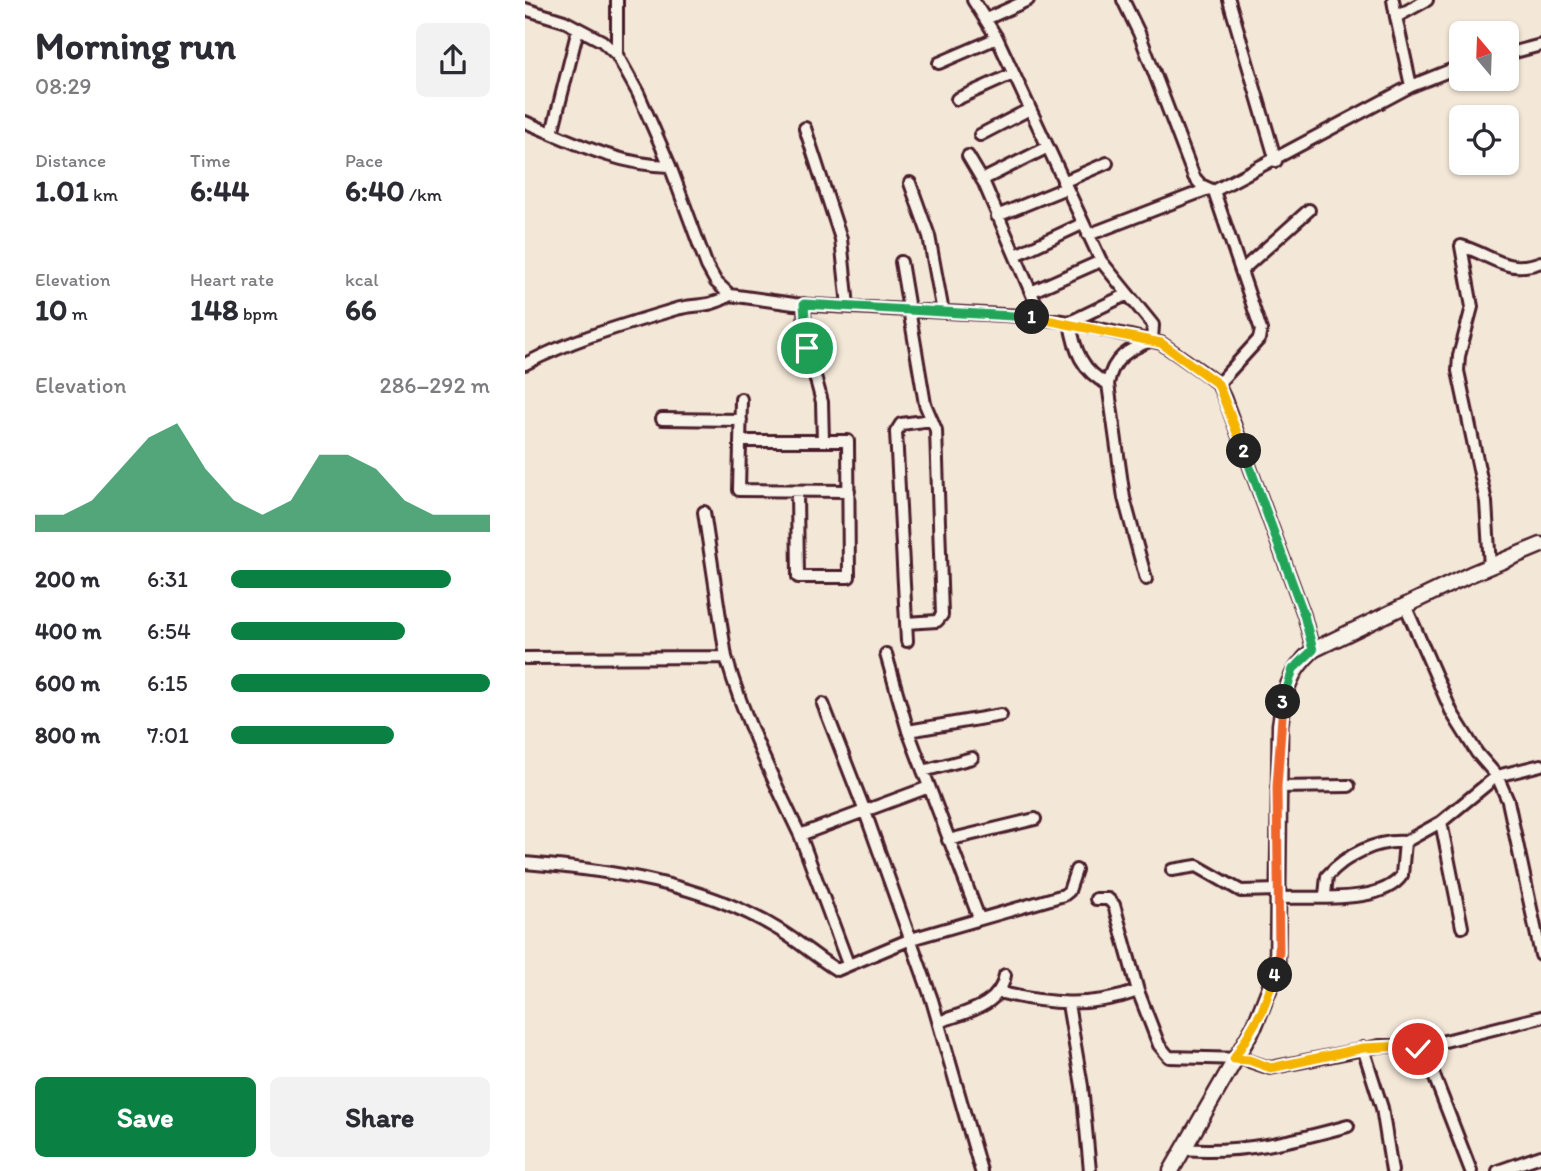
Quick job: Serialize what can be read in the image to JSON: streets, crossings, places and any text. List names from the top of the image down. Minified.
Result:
{"north":"top","page":{"heading":["Morning run","08:29"],"stats":[["Distance","1.01 km"],["Time","6:44"],["Pace","6:40 /km"],["Elevation","10 m"],["Heart rate","148 bpm"],["kcal","66"]],"pins":["1","2","3","4"],"chart":["Elevation","286–292 m"],"list":[{"name":"200 m","note":"6:31"},{"name":"400 m","note":"6:54"},{"name":"600 m","note":"6:15"},{"name":"800 m","note":"7:01"}],"buttons":["Save","Share"]}}
